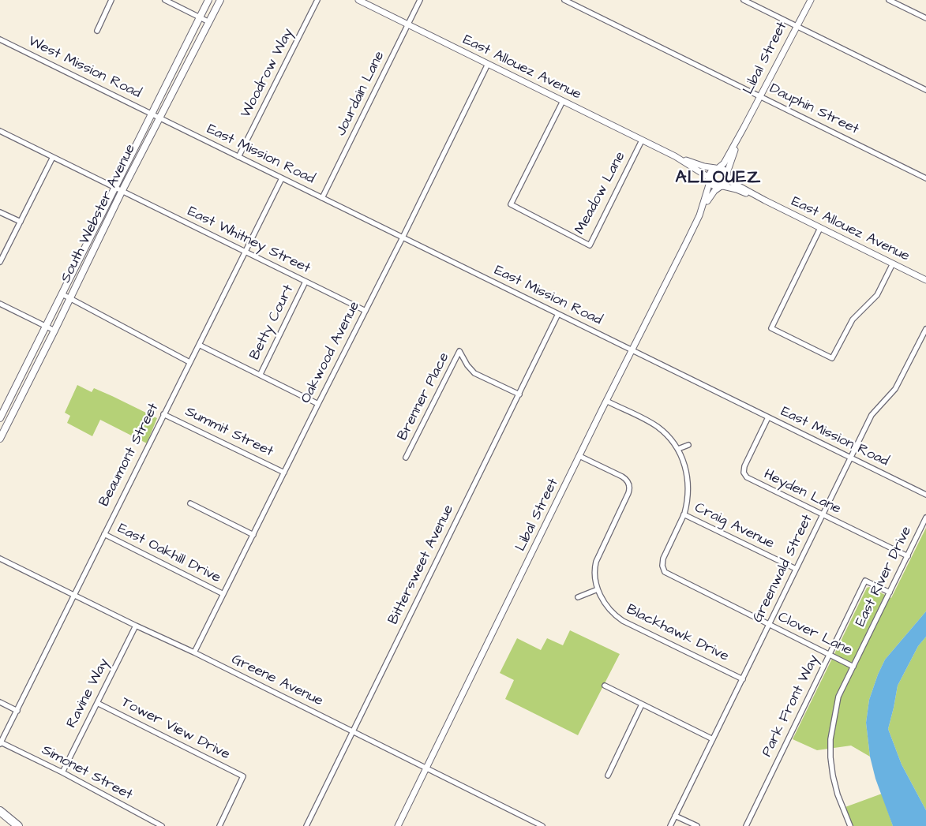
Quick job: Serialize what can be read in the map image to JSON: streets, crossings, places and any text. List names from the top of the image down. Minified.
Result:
{"streets":{"main road":["South Webster Avenue"],"street":["Libal Street","West Mission Road","East Allouez Avenue","Woodrow Way","Jourdain Lane","Dauphin Street","East Mission Road","Meadow Lane","East Whitney Street","Betty Court","Oakwood Avenue","Brenner Place","Summit Street","Beaumont Street","Heyden Lane","Craig Avenue","East Oakhill Drive","Bittersweet Avenue","Greenwald Street","East River Drive","Blackhawk Drive","Clover Lane","Greene Avenue","Ravine Way","Park Front Way","Tower View Drive","Simonet Street"]},"crossings":[["Libal Street","East Allouez Avenue"],["Libal Street","Dauphin Street"],["Libal Street","East Mission Road"],["Libal Street","Blackhawk Drive"],["Libal Street","Clover Lane"],["Libal Street","Greene Avenue"],["West Mission Road","East Mission Road"],["West Mission Road","South Webster Avenue"],["East Allouez Avenue","Jourdain Lane"],["East Allouez Avenue","Meadow Lane"],["East Allouez Avenue","Oakwood Avenue"],["Woodrow Way","East Mission Road"],["Jourdain Lane","East Mission Road"],["East Mission Road","South Webster Avenue"],["East Mission Road","Oakwood Avenue"],["East Mission Road","Beaumont Street"],["East Mission Road","Heyden Lane"],["East Mission Road","Bittersweet Avenue"],["East Mission Road","Greenwald Street"],["South Webster Avenue","East Whitney Street"],["East Whitney Street","Betty Court"],["East Whitney Street","Oakwood Avenue"],["East Whitney Street","Beaumont Street"],["Oakwood Avenue","Summit Street"],["Oakwood Avenue","East Oakhill Drive"],["Oakwood Avenue","Greene Avenue"],["Brenner Place","Bittersweet Avenue"],["Summit Street","Beaumont Street"],["Beaumont Street","East Oakhill Drive"],["Beaumont Street","Greene Avenue"],["Beaumont Street","Simonet Street"],["Heyden Lane","Greenwald Street"],["Heyden Lane","East River Drive"],["Craig Avenue","Greenwald Street"],["Craig Avenue","Clover Lane"],["Bittersweet Avenue","Greene Avenue"],["Greenwald Street","Blackhawk Drive"],["Greenwald Street","Clover Lane"],["East River Drive","Clover Lane"],["East River Drive","Park Front Way"],["Clover Lane","Park Front Way"],["Greene Avenue","Ravine Way"],["Ravine Way","Tower View Drive"],["Ravine Way","Simonet Street"]],"districts":["ALLOUEZ"]}
